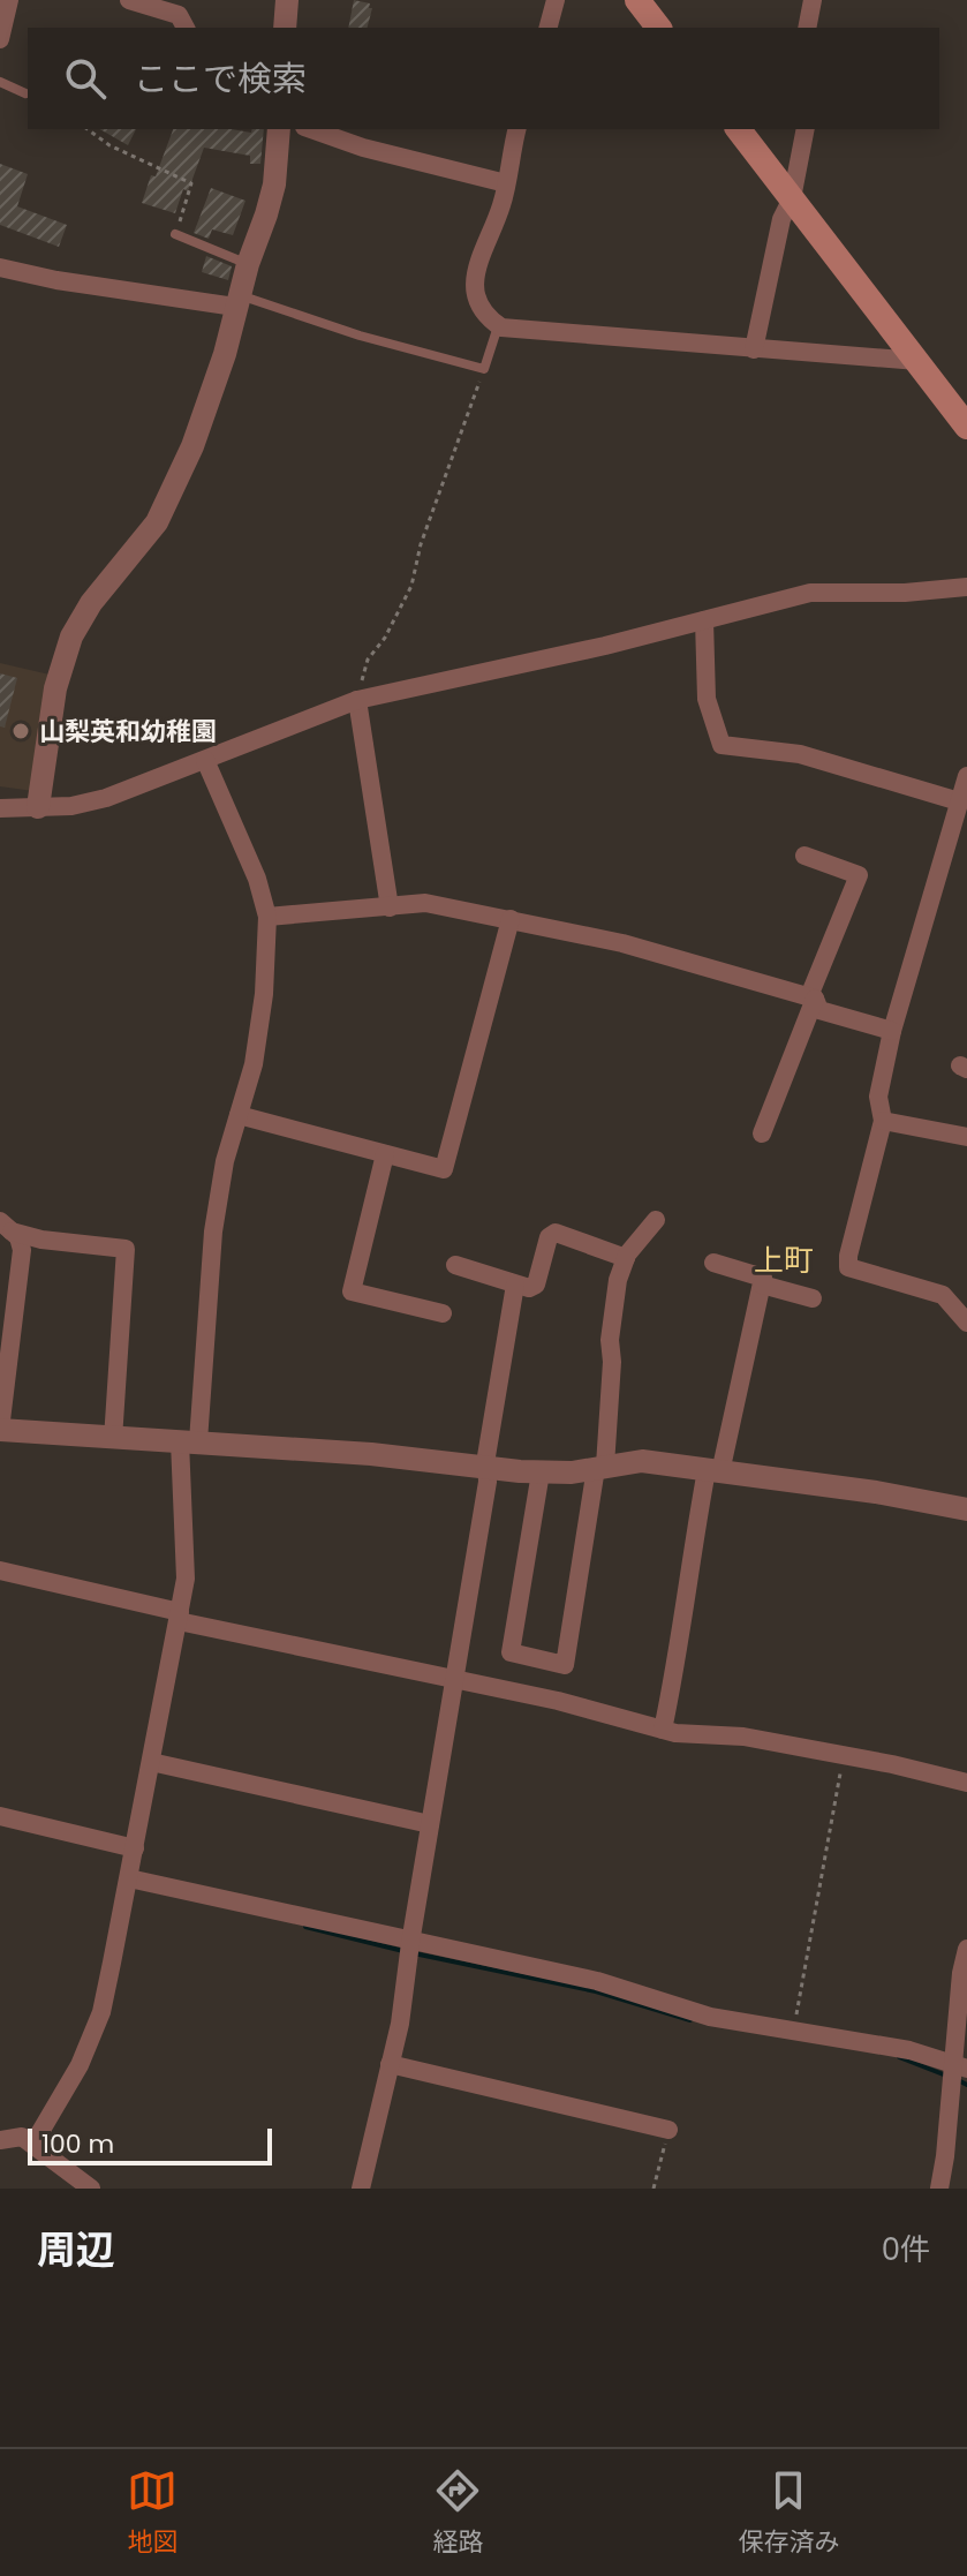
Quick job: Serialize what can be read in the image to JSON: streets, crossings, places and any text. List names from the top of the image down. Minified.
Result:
{"districts":["上町"],"places":["山梨英和幼稚園"],"scale_bar":"100 m","page":{"search":"ここで検索","scale":"100 m","heading":["周辺","0件"],"nav":["地図","経路","保存済み"]}}
